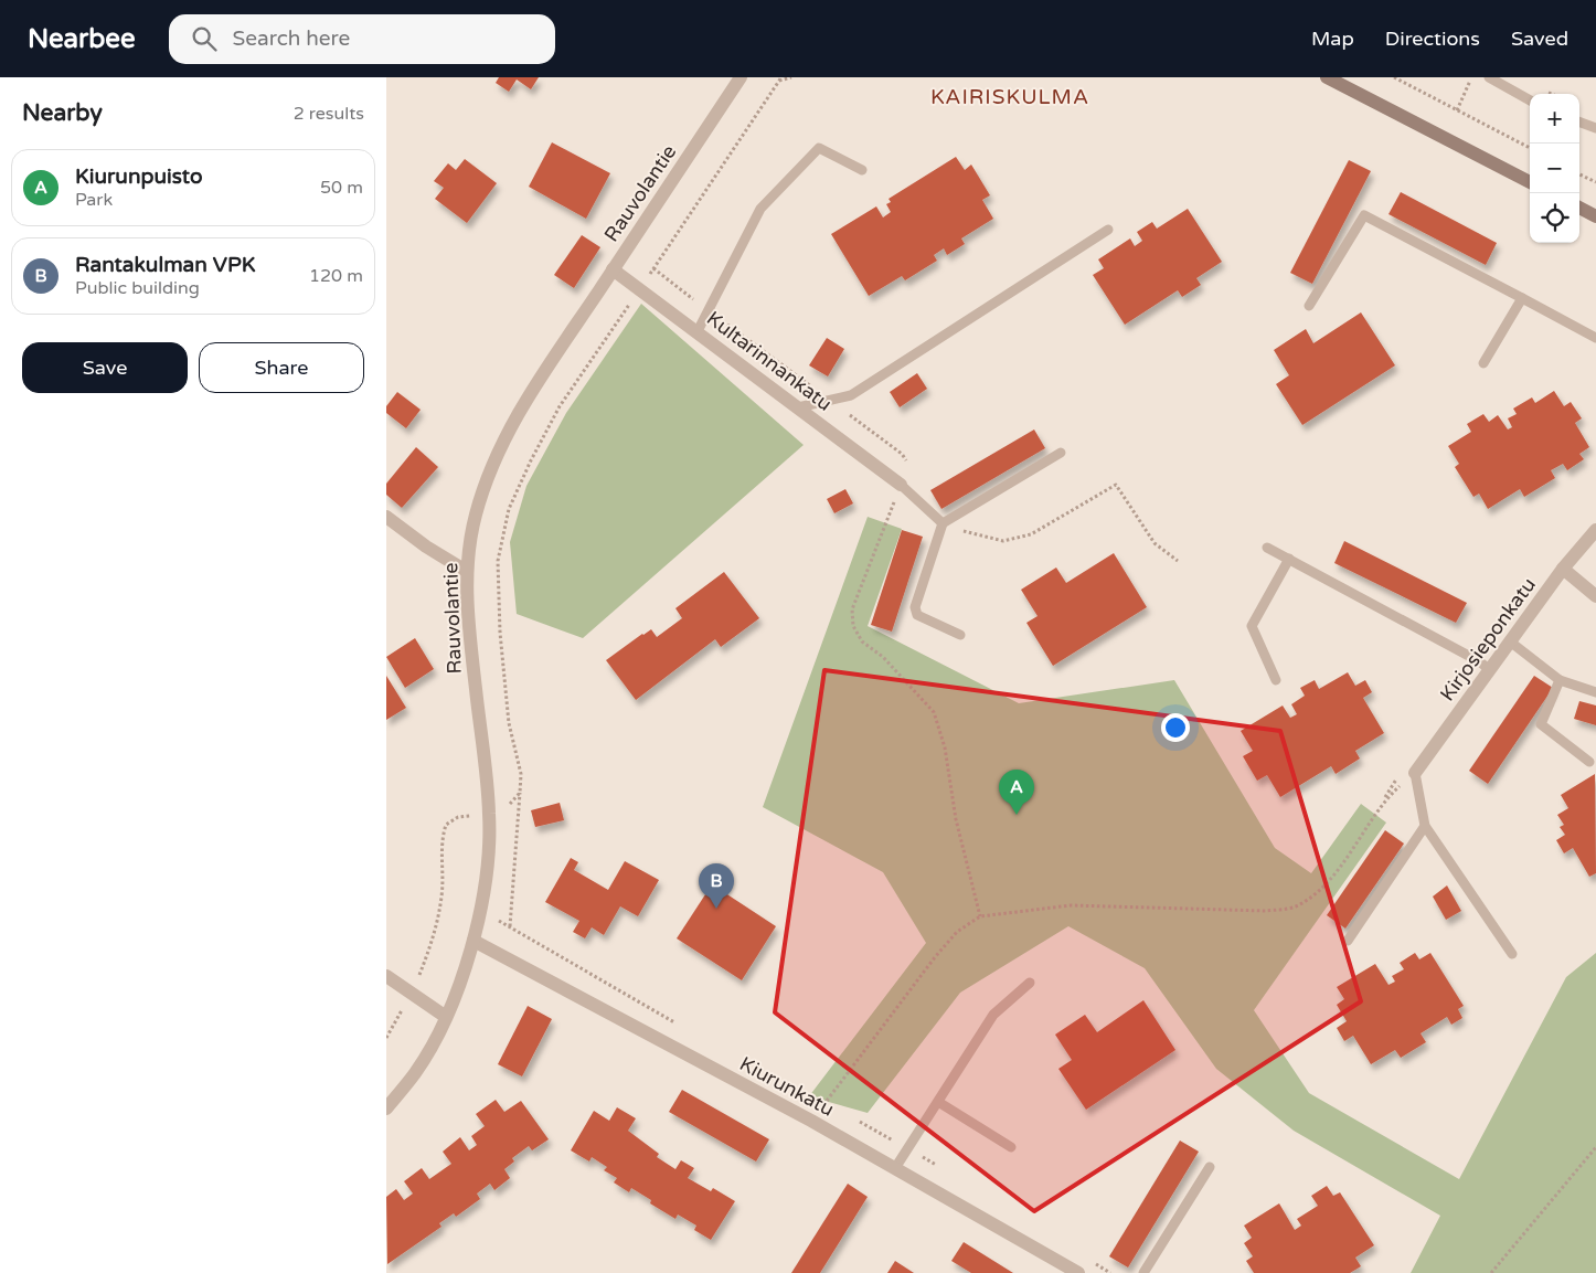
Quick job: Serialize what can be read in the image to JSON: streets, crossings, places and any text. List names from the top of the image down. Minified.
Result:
{"streets":{"street":["Rauvolantie","Kultarinnankatu","Kirjosieponkatu","Kiurunkatu"]},"crossings":[["Rauvolantie","Kultarinnankatu"],["Rauvolantie","Kiurunkatu"]],"districts":["KAIRISKULMA"],"page":{"header":"Nearbee","search":"Search here","nav":["Map","Directions","Saved"],"heading":["Nearby","2 results"],"map_buttons":["+","−"],"list":[{"mark":"A","name":"Kiurunpuisto","note":"Park","value":"50 m"},{"mark":"B","name":"Rantakulman VPK","note":"Public building","value":"120 m"}],"buttons":["Save","Share"],"pins":["A","B"]}}
